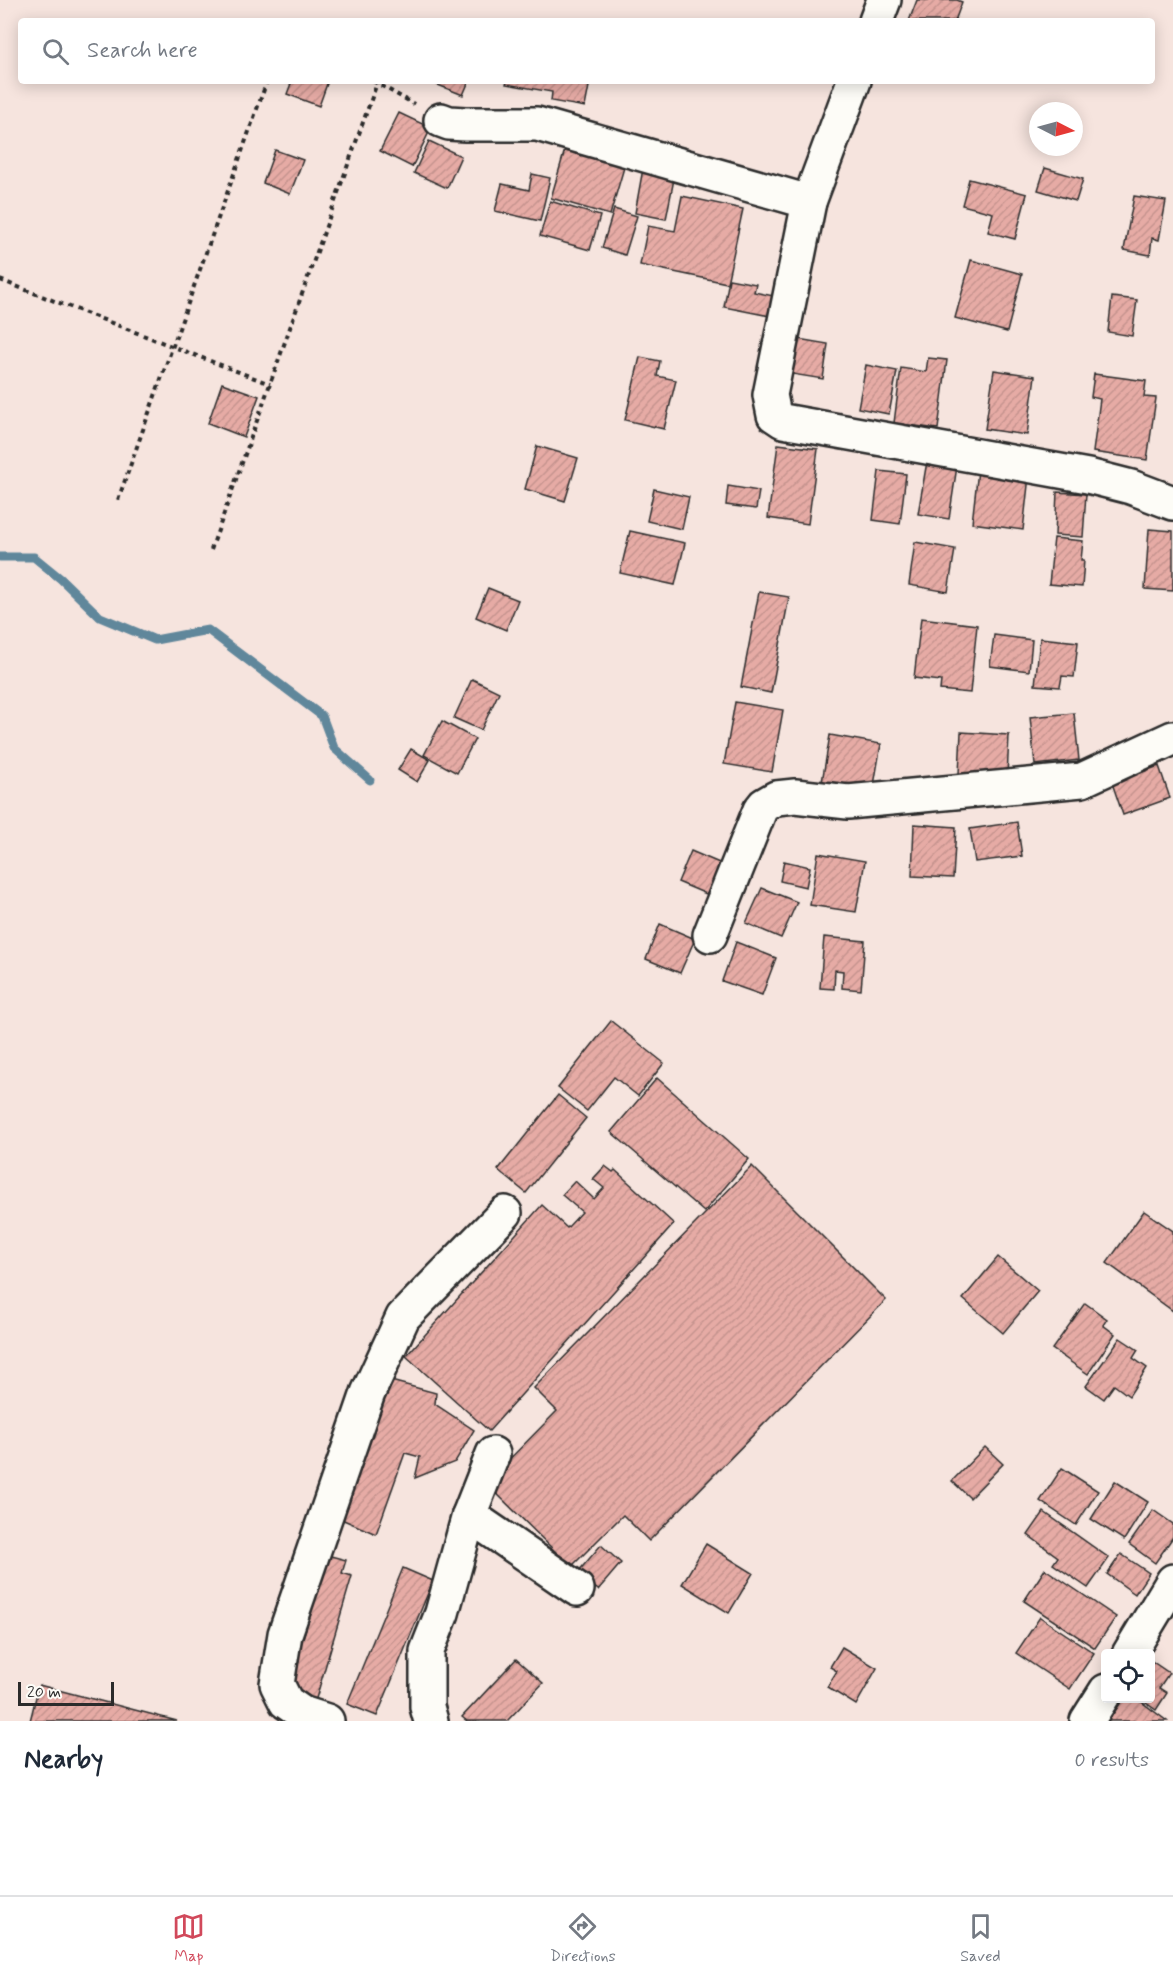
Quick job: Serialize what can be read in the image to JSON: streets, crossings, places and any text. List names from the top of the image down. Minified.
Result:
{"scale_bar":"20 m","north":"right","page":{"search":"Search here","scale":"20 m","heading":["Nearby","0 results"],"nav":["Map","Directions","Saved"]}}
